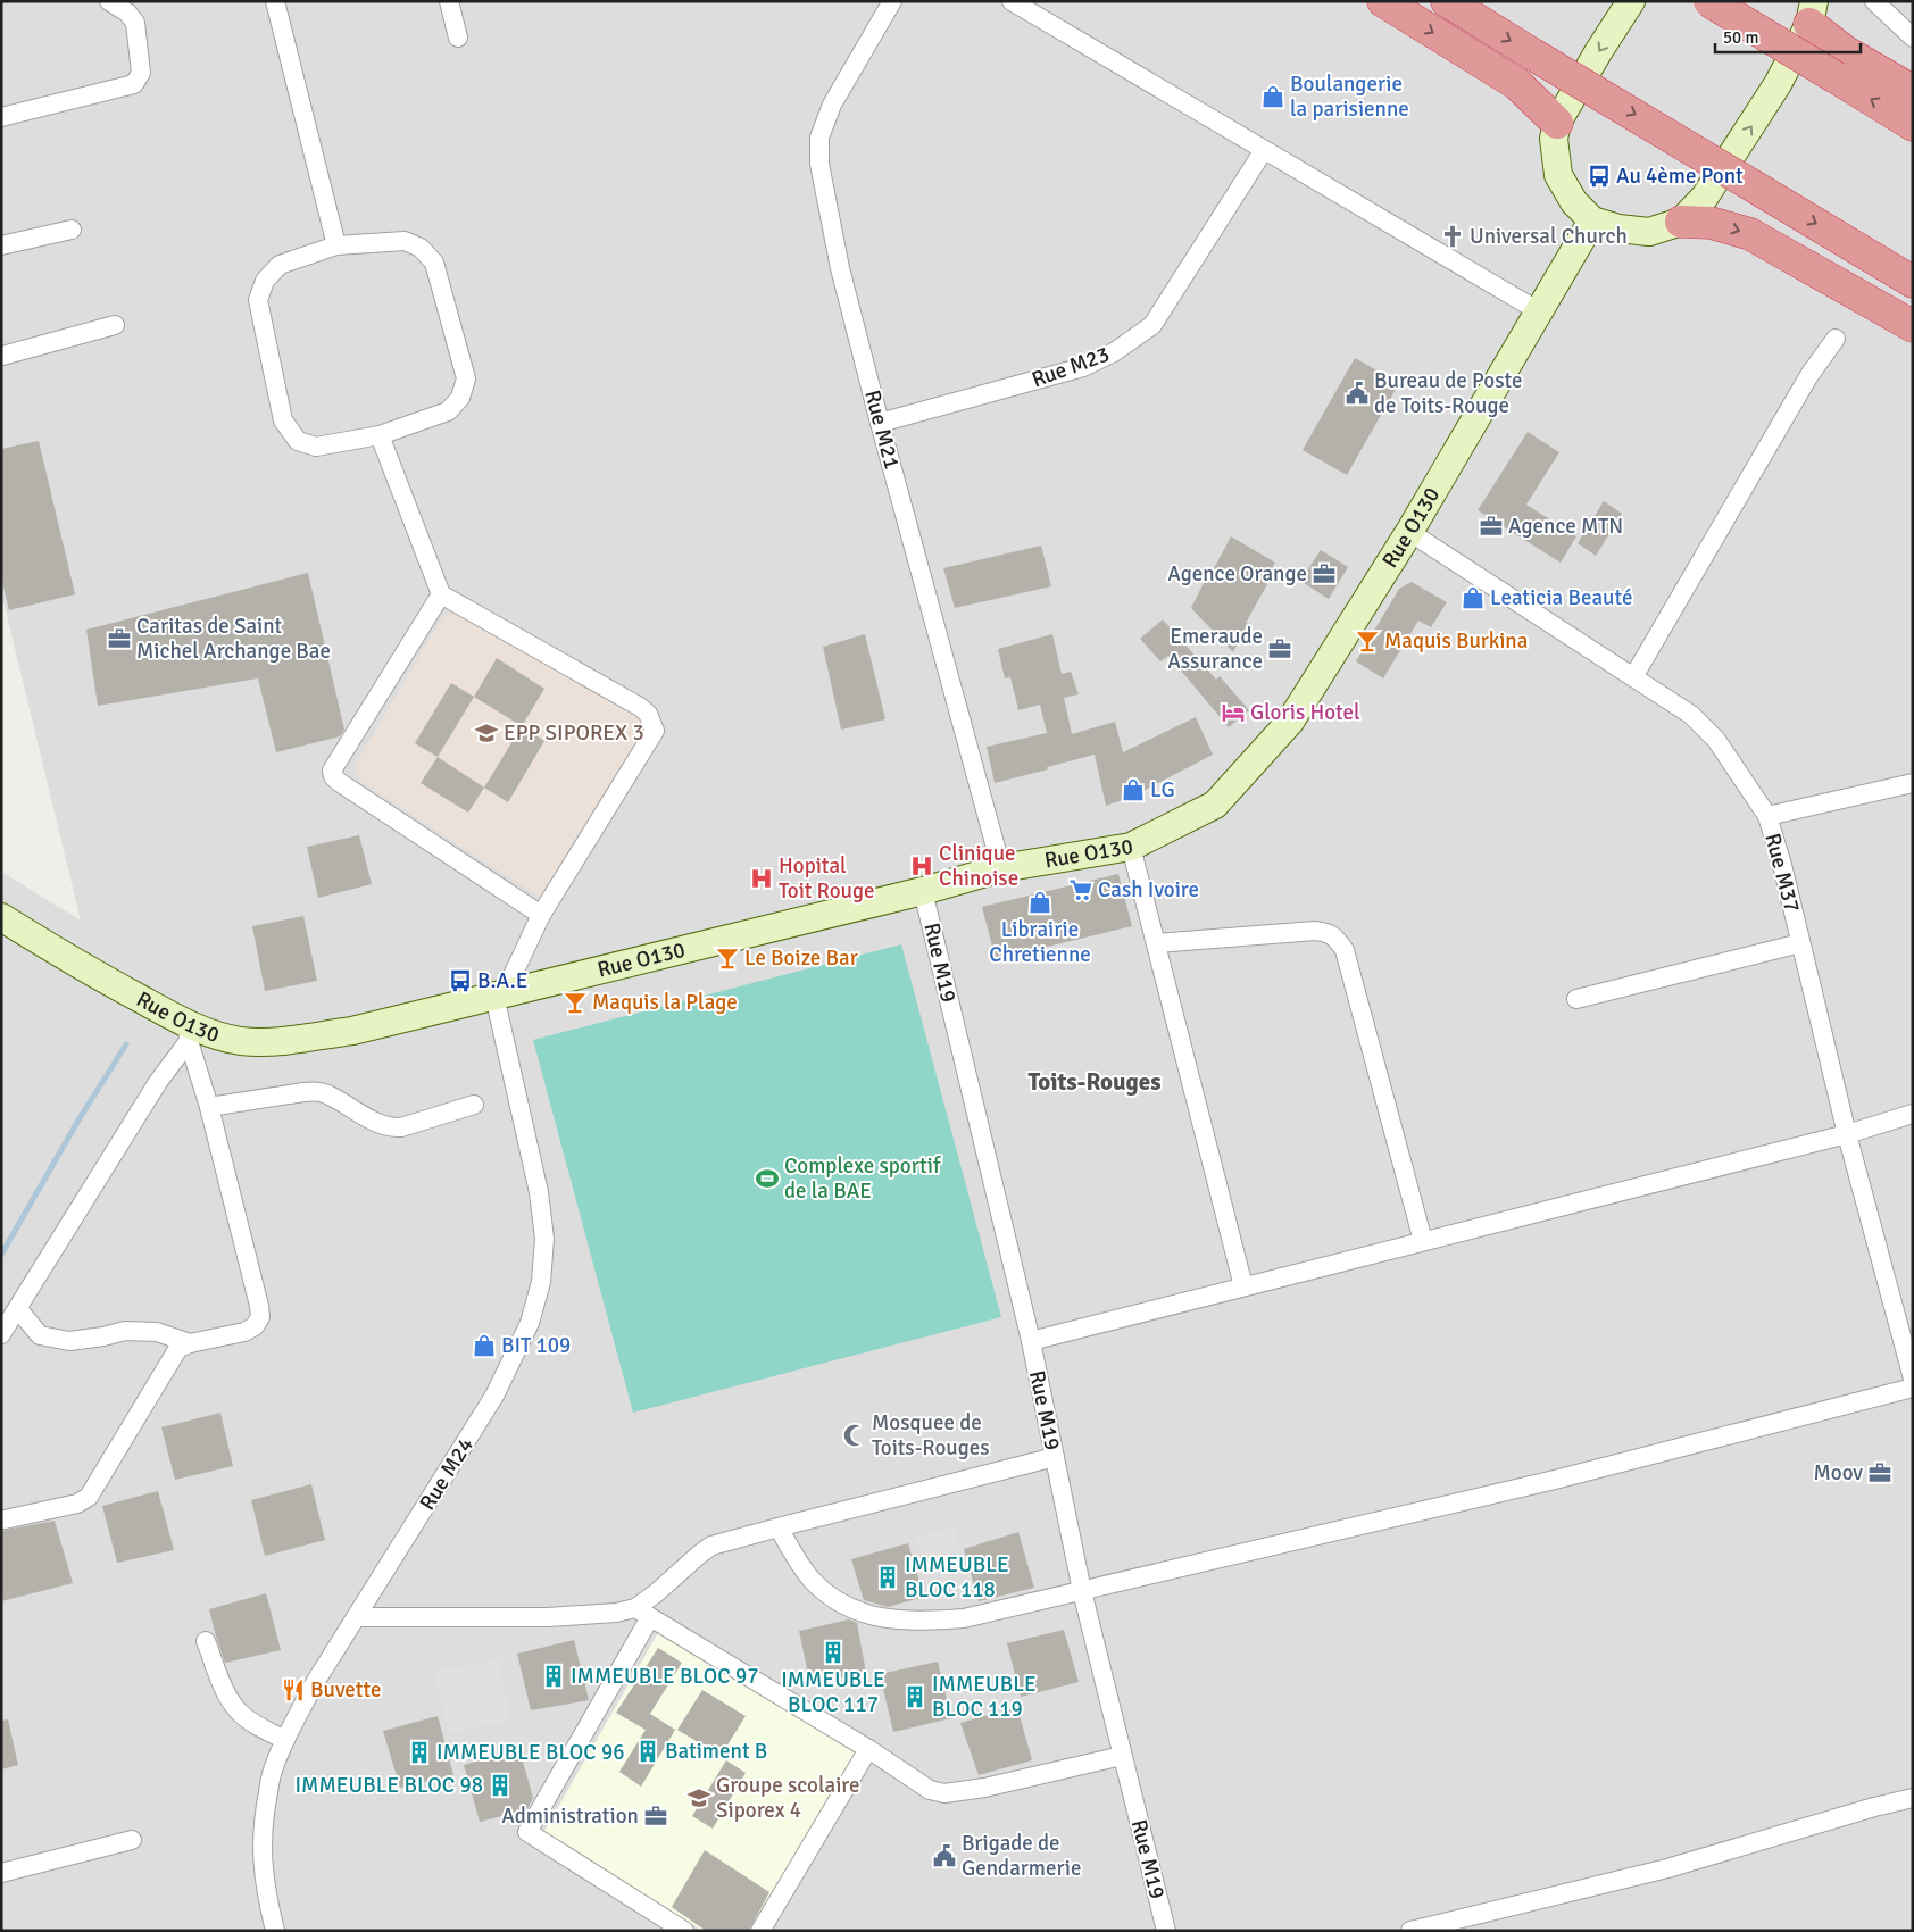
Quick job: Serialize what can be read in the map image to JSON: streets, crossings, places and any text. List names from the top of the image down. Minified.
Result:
{"streets":{"street":["Rue M23","Rue M21","Rue O130","Rue M37","Rue M19","Rue M24"]},"crossings":[["Rue M23","Rue M21"],["Rue M21","Rue O130"],["Rue O130","Rue M37"],["Rue O130","Rue M19"],["Rue O130","Rue M24"]],"districts":["Toits-Rouges"],"places":{"shop":["Boulangerie la parisienne","Leaticia Beauté","LG","Librairie Chretienne","BIT 109"],"bus stop":["Au 4ème Pont","B.A.E"],"church":["Universal Church"],"public building":["Bureau de Poste de Toits-Rouge","Brigade de Gendarmerie"],"office":["Agence MTN","Agence Orange","Caritas de Saint Michel Archange Bae","Emeraude Assurance","Moov","Administration"],"bar":["Maquis Burkina","Le Boize Bar","Maquis la Plage"],"hotel":["Gloris Hotel"],"school or university":["EPP SIPOREX 3","Groupe scolaire Siporex 4"],"hospital":["Clinique Chinoise","Hopital Toit Rouge"],"supermarket":["Cash Ivoire"],"sports":["Complexe sportif de la BAE"],"mosque":["Mosquee de Toits-Rouges"],"building":["IMMEUBLE BLOC 118","IMMEUBLE BLOC 117","IMMEUBLE BLOC 97","IMMEUBLE BLOC 119","Batiment B","IMMEUBLE BLOC 96","IMMEUBLE BLOC 98"],"restaurant":["Buvette"]},"scale_bar":"50 m"}
